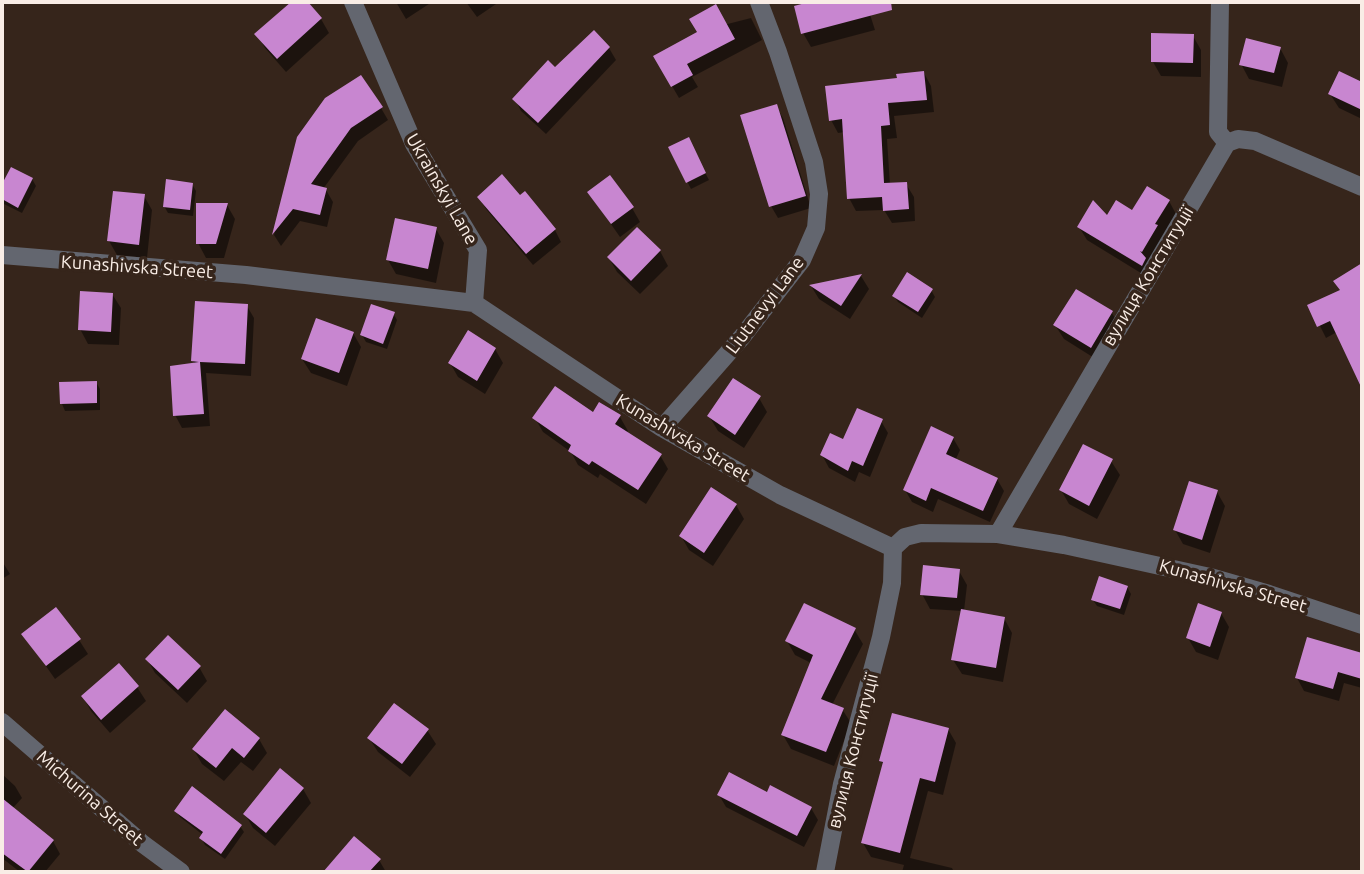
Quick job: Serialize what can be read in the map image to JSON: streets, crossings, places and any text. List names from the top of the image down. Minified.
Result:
{"streets":{"street":["Ukrainskyi Lane","Kunashivska Street","вулиця Конституції","Liutnevyi Lane","Michurina Street"]},"crossings":[["Ukrainskyi Lane","Kunashivska Street"],["Kunashivska Street","вулиця Конституції"],["Kunashivska Street","Liutnevyi Lane"]]}
